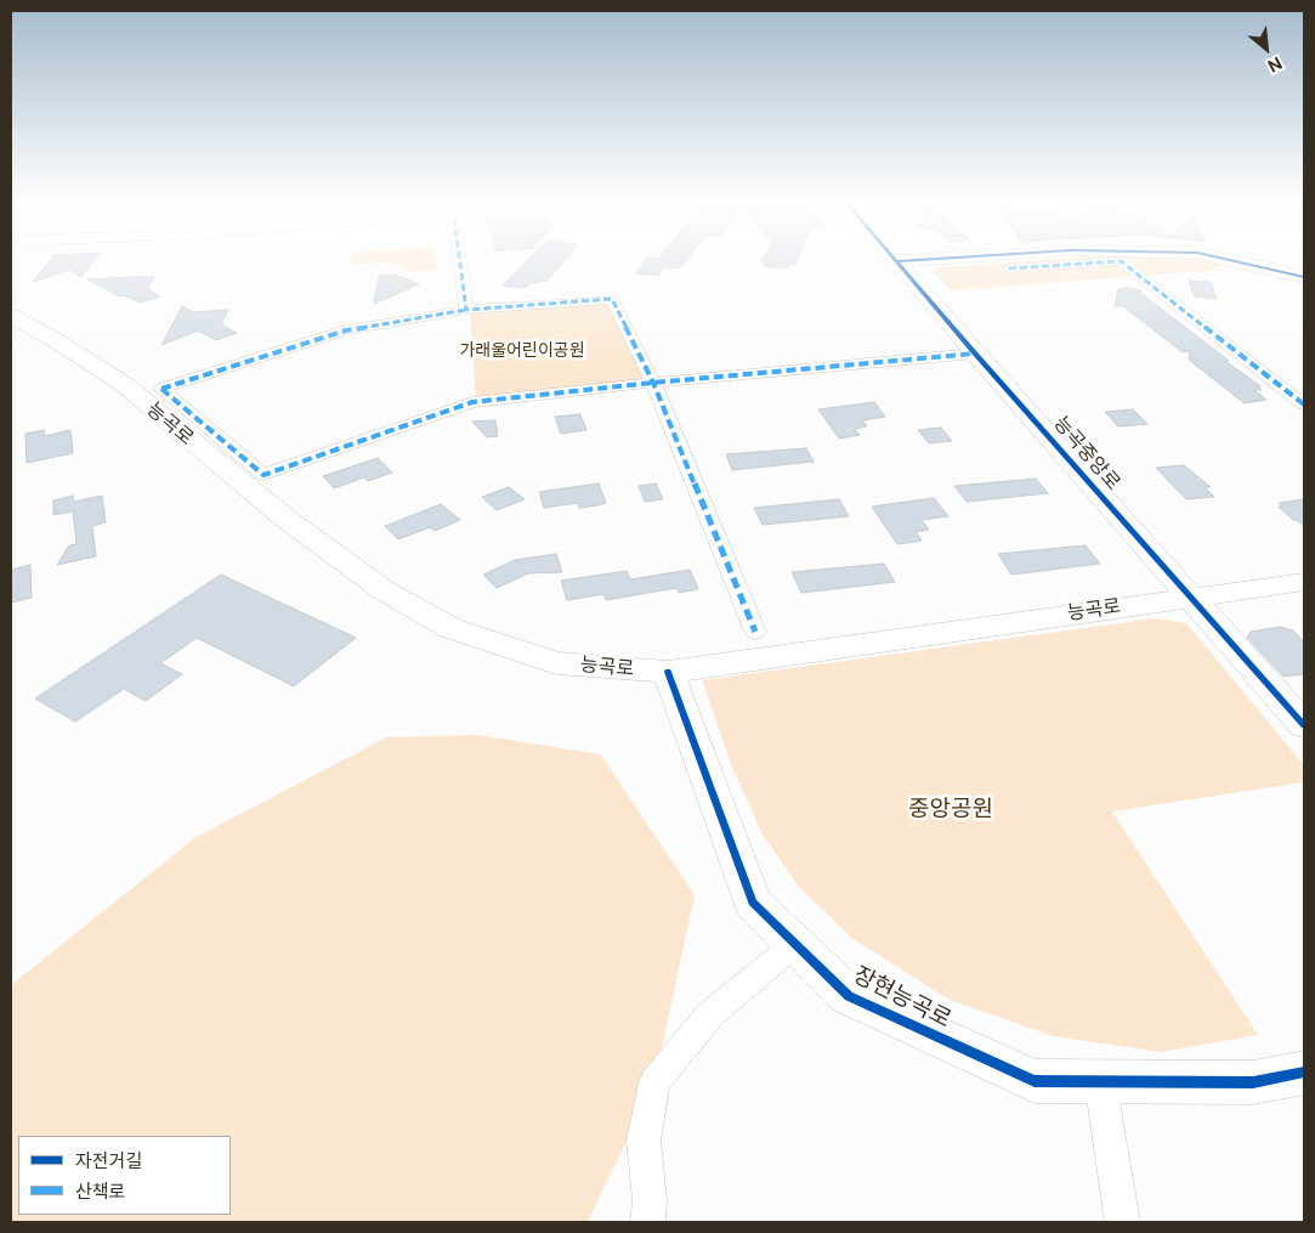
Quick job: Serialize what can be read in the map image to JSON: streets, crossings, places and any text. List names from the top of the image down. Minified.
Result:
{"streets":{"street":["능곡로","능곡중앙로","장현능곡로"]},"crossings":[["능곡로","능곡중앙로"],["능곡로","장현능곡로"]],"parks":["가래울어린이공원","중앙공원"],"legend":["자전거길","산책로"],"north":"bottom right"}
